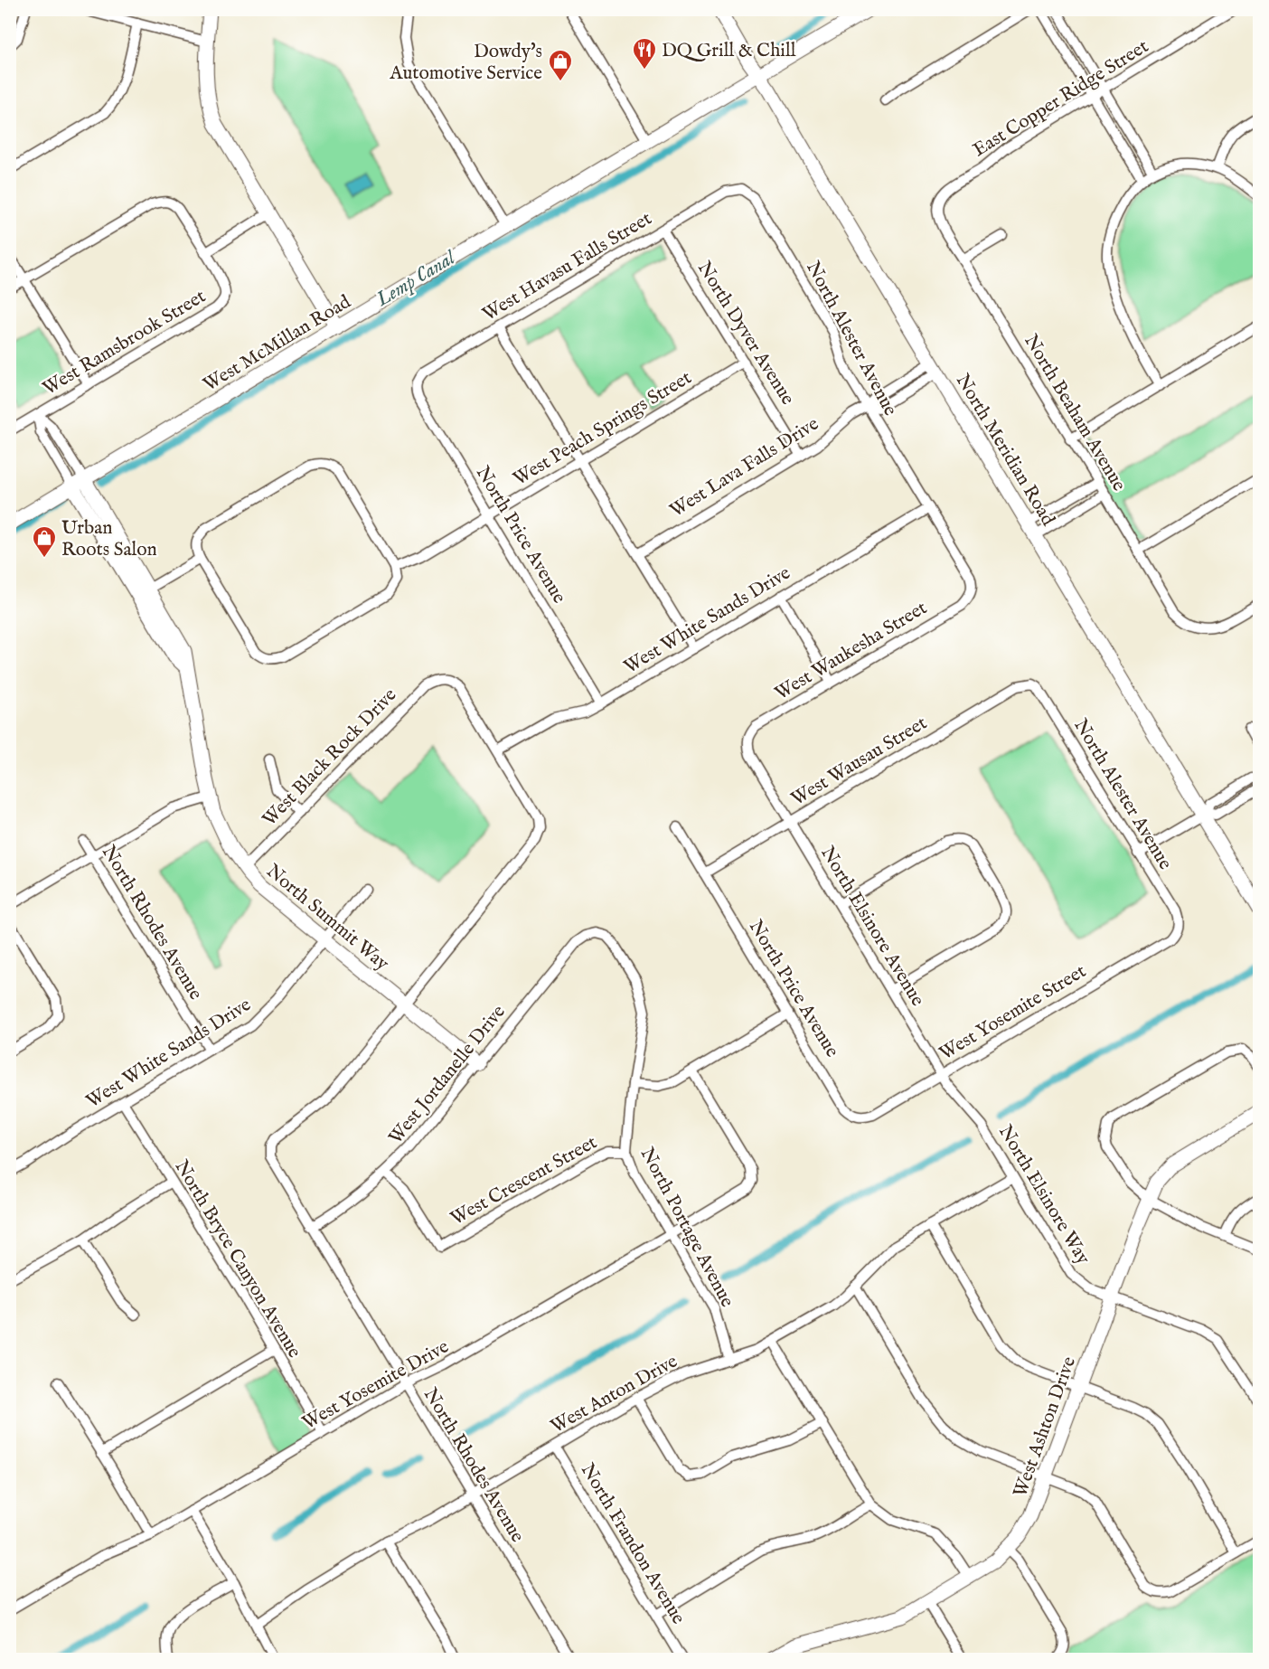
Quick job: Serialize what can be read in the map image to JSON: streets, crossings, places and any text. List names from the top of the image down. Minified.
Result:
{"streets":{"main road":["West McMillan Road","North Meridian Road","North Summit Way","West Ashton Drive"],"street":["East Copper Ridge Street","West Havasu Falls Street","North Dyver Avenue","North Alester Avenue","West Ramsbrook Street","North Beaham Avenue","West Peach Springs Street","West Lava Falls Drive","North Price Avenue","West White Sands Drive","West Waukesha Street","West Black Rock Drive","West Wausau Street","North Rhodes Avenue","North Elsinore Avenue","West Yosemite Street","West Jordanelle Drive","West Crescent Street","North Elsinore Way","North Portage Avenue","North Bryce Canyon Avenue","West Yosemite Drive","West Anton Drive","North Frandon Avenue"]},"crossings":[["East Copper Ridge Street","North Beaham Avenue"],["West Havasu Falls Street","North Dyver Avenue"],["West Havasu Falls Street","North Alester Avenue"],["West Havasu Falls Street","North Price Avenue"],["North Dyver Avenue","West Peach Springs Street"],["North Dyver Avenue","West Lava Falls Drive"],["North Alester Avenue","West Lava Falls Drive"],["North Alester Avenue","West White Sands Drive"],["North Alester Avenue","West Waukesha Street"],["North Alester Avenue","West Wausau Street"],["North Alester Avenue","West Yosemite Street"],["West Ramsbrook Street","North Summit Way"],["West McMillan Road","North Meridian Road"],["West McMillan Road","North Summit Way"],["West Peach Springs Street","North Price Avenue"],["North Meridian Road","West Lava Falls Drive"],["North Price Avenue","West White Sands Drive"],["North Price Avenue","West Wausau Street"],["North Price Avenue","West Yosemite Street"],["West White Sands Drive","West Black Rock Drive"],["West White Sands Drive","North Summit Way"],["West White Sands Drive","North Rhodes Avenue"],["West White Sands Drive","North Bryce Canyon Avenue"],["West Waukesha Street","North Elsinore Avenue"],["West Black Rock Drive","North Summit Way"],["West Wausau Street","North Elsinore Avenue"],["North Summit Way","North Rhodes Avenue"],["North Summit Way","West Jordanelle Drive"],["North Rhodes Avenue","West Jordanelle Drive"],["North Rhodes Avenue","West Yosemite Drive"],["North Rhodes Avenue","West Anton Drive"],["North Elsinore Avenue","West Yosemite Street"],["North Elsinore Avenue","North Elsinore Way"],["West Jordanelle Drive","West Crescent Street"],["West Jordanelle Drive","North Portage Avenue"],["West Crescent Street","North Portage Avenue"],["North Elsinore Way","West Anton Drive"],["North Elsinore Way","West Ashton Drive"],["North Portage Avenue","West Yosemite Drive"],["North Portage Avenue","West Anton Drive"],["North Bryce Canyon Avenue","West Yosemite Drive"],["West Anton Drive","North Frandon Avenue"]],"water":["Lemp Canal"],"places":{"restaurant":["DQ Grill & Chill"],"shop":["Dowdy's Automotive Service","Urban Roots Salon"]}}
